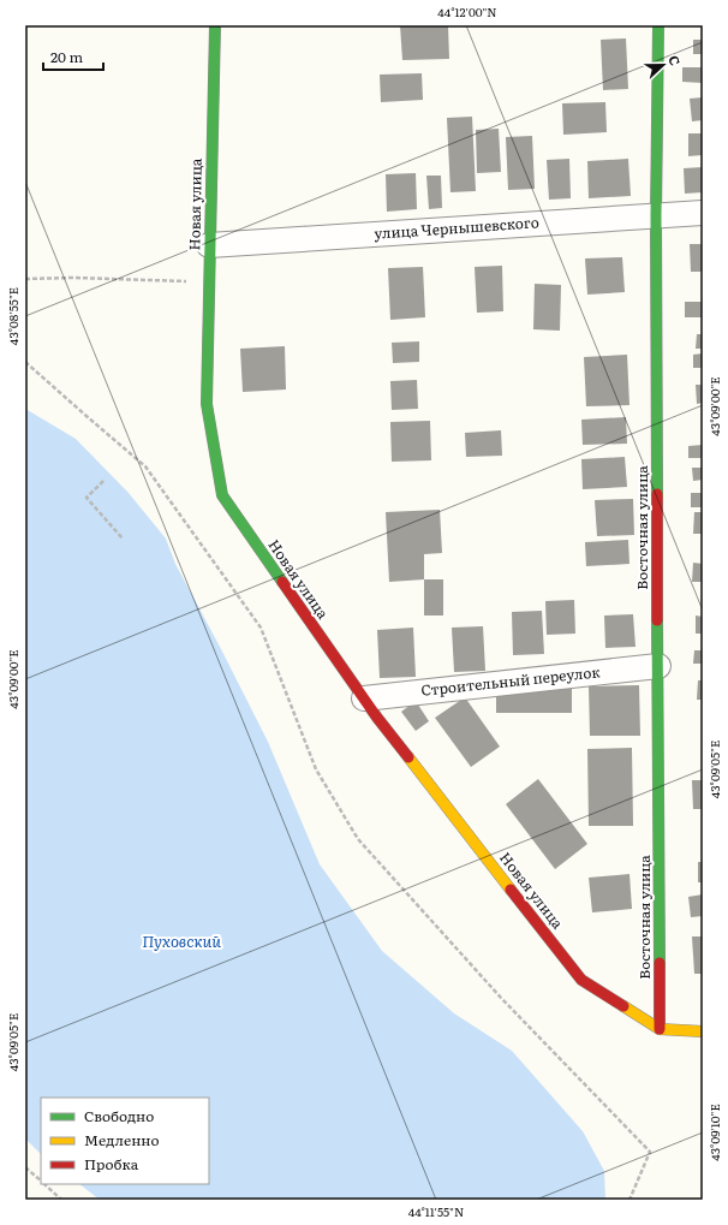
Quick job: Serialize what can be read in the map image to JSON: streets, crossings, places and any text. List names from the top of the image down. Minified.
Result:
{"streets":{"street":["Новая улица","улица Чернышевского","Восточная улица","Строительный переулок"]},"crossings":[["Новая улица","улица Чернышевского"],["Новая улица","Восточная улица"],["Новая улица","Строительный переулок"],["улица Чернышевского","Восточная улица"],["Восточная улица","Строительный переулок"]],"water":["Пуховский"],"legend":["Свободно","Медленно","Пробка"],"scale_bar":"20 m","north":"right","coordinates":["44°12'00\"N","43°08'55\"E","43°09'00\"E","43°09'05\"E","43°09'10\"E","44°11'55\"N"]}
